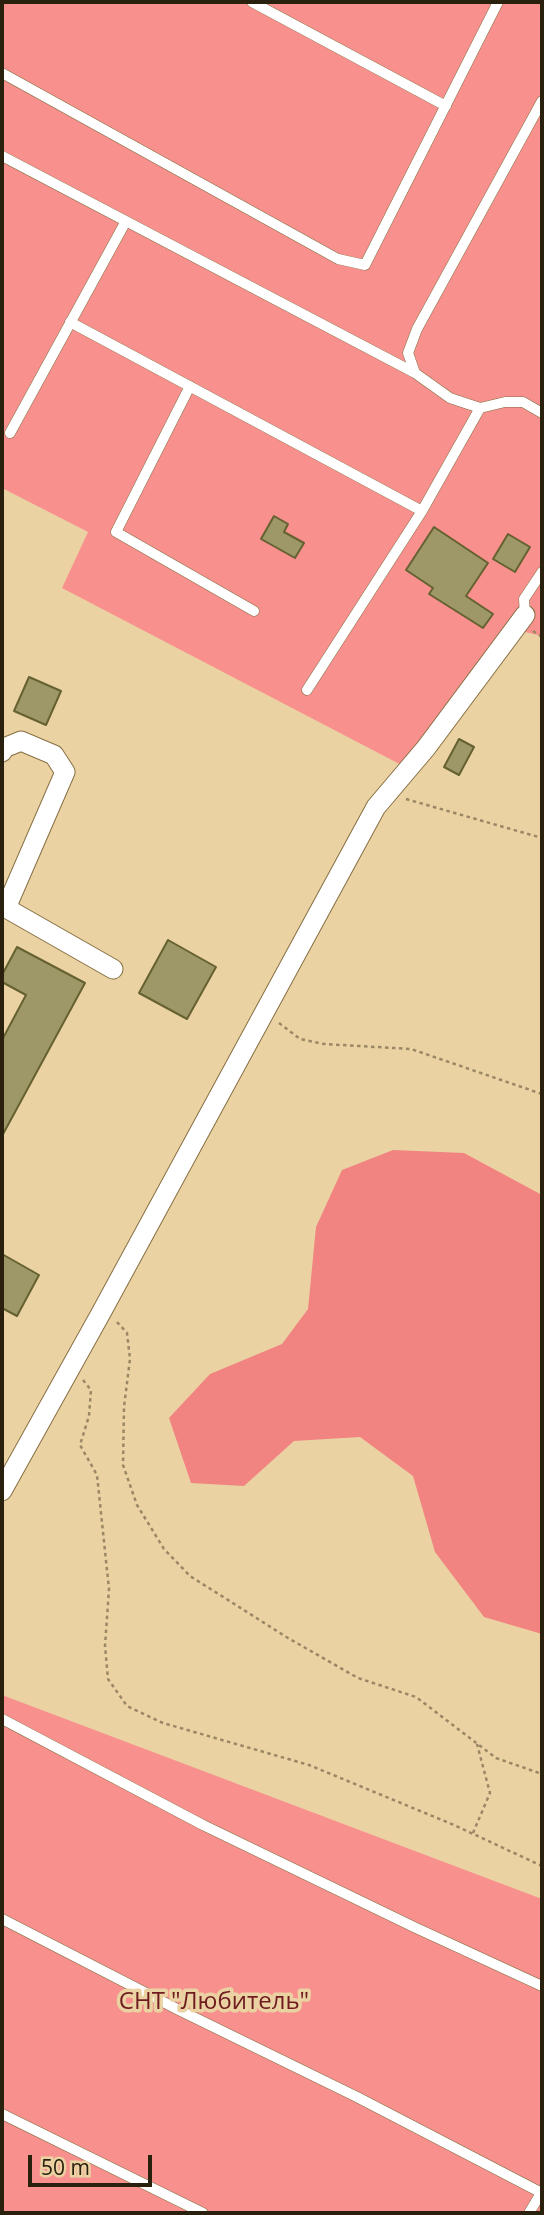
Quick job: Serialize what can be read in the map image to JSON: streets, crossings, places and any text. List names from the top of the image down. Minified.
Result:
{"parks":["СНТ \"Любитель\""],"scale_bar":"50 m"}
